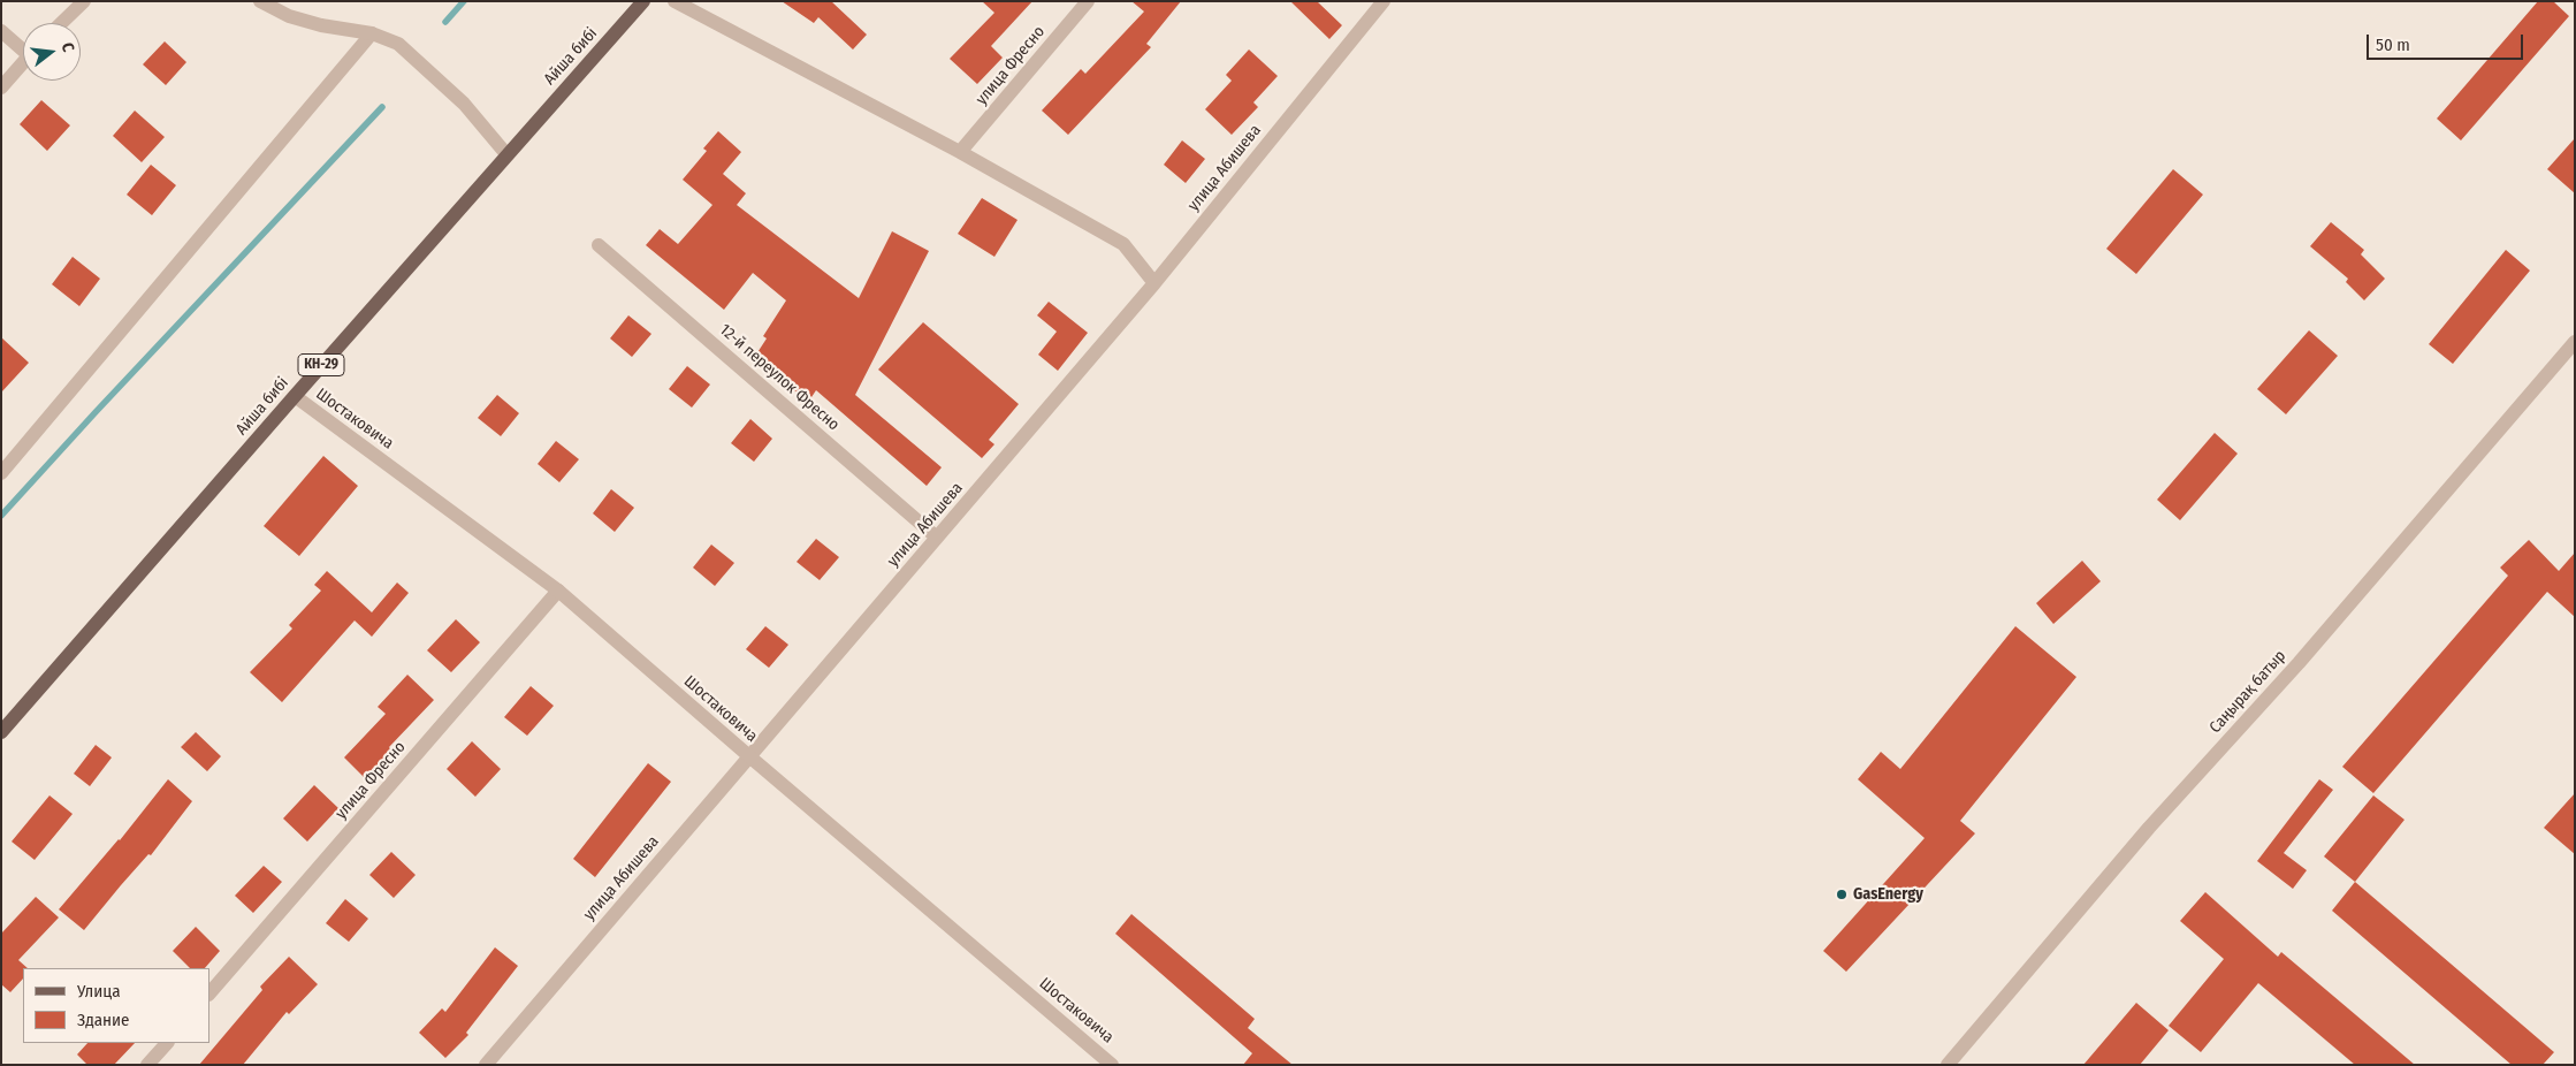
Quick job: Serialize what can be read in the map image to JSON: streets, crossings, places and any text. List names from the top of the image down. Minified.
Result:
{"streets":{"main road":["Айша бибі","КН-29"],"street":["улица Фресно","улица Абишева","12-й переулок Фресно","Шостаковича","Саңырақ батыр"]},"crossings":[["Айша бибі","Шостаковича"],["улица Фресно","Шостаковича"],["улица Абишева","12-й переулок Фресно"],["улица Абишева","Шостаковича"]],"places":["GasEnergy"],"legend":["Улица","Здание"],"scale_bar":"50 m","north":"right"}
